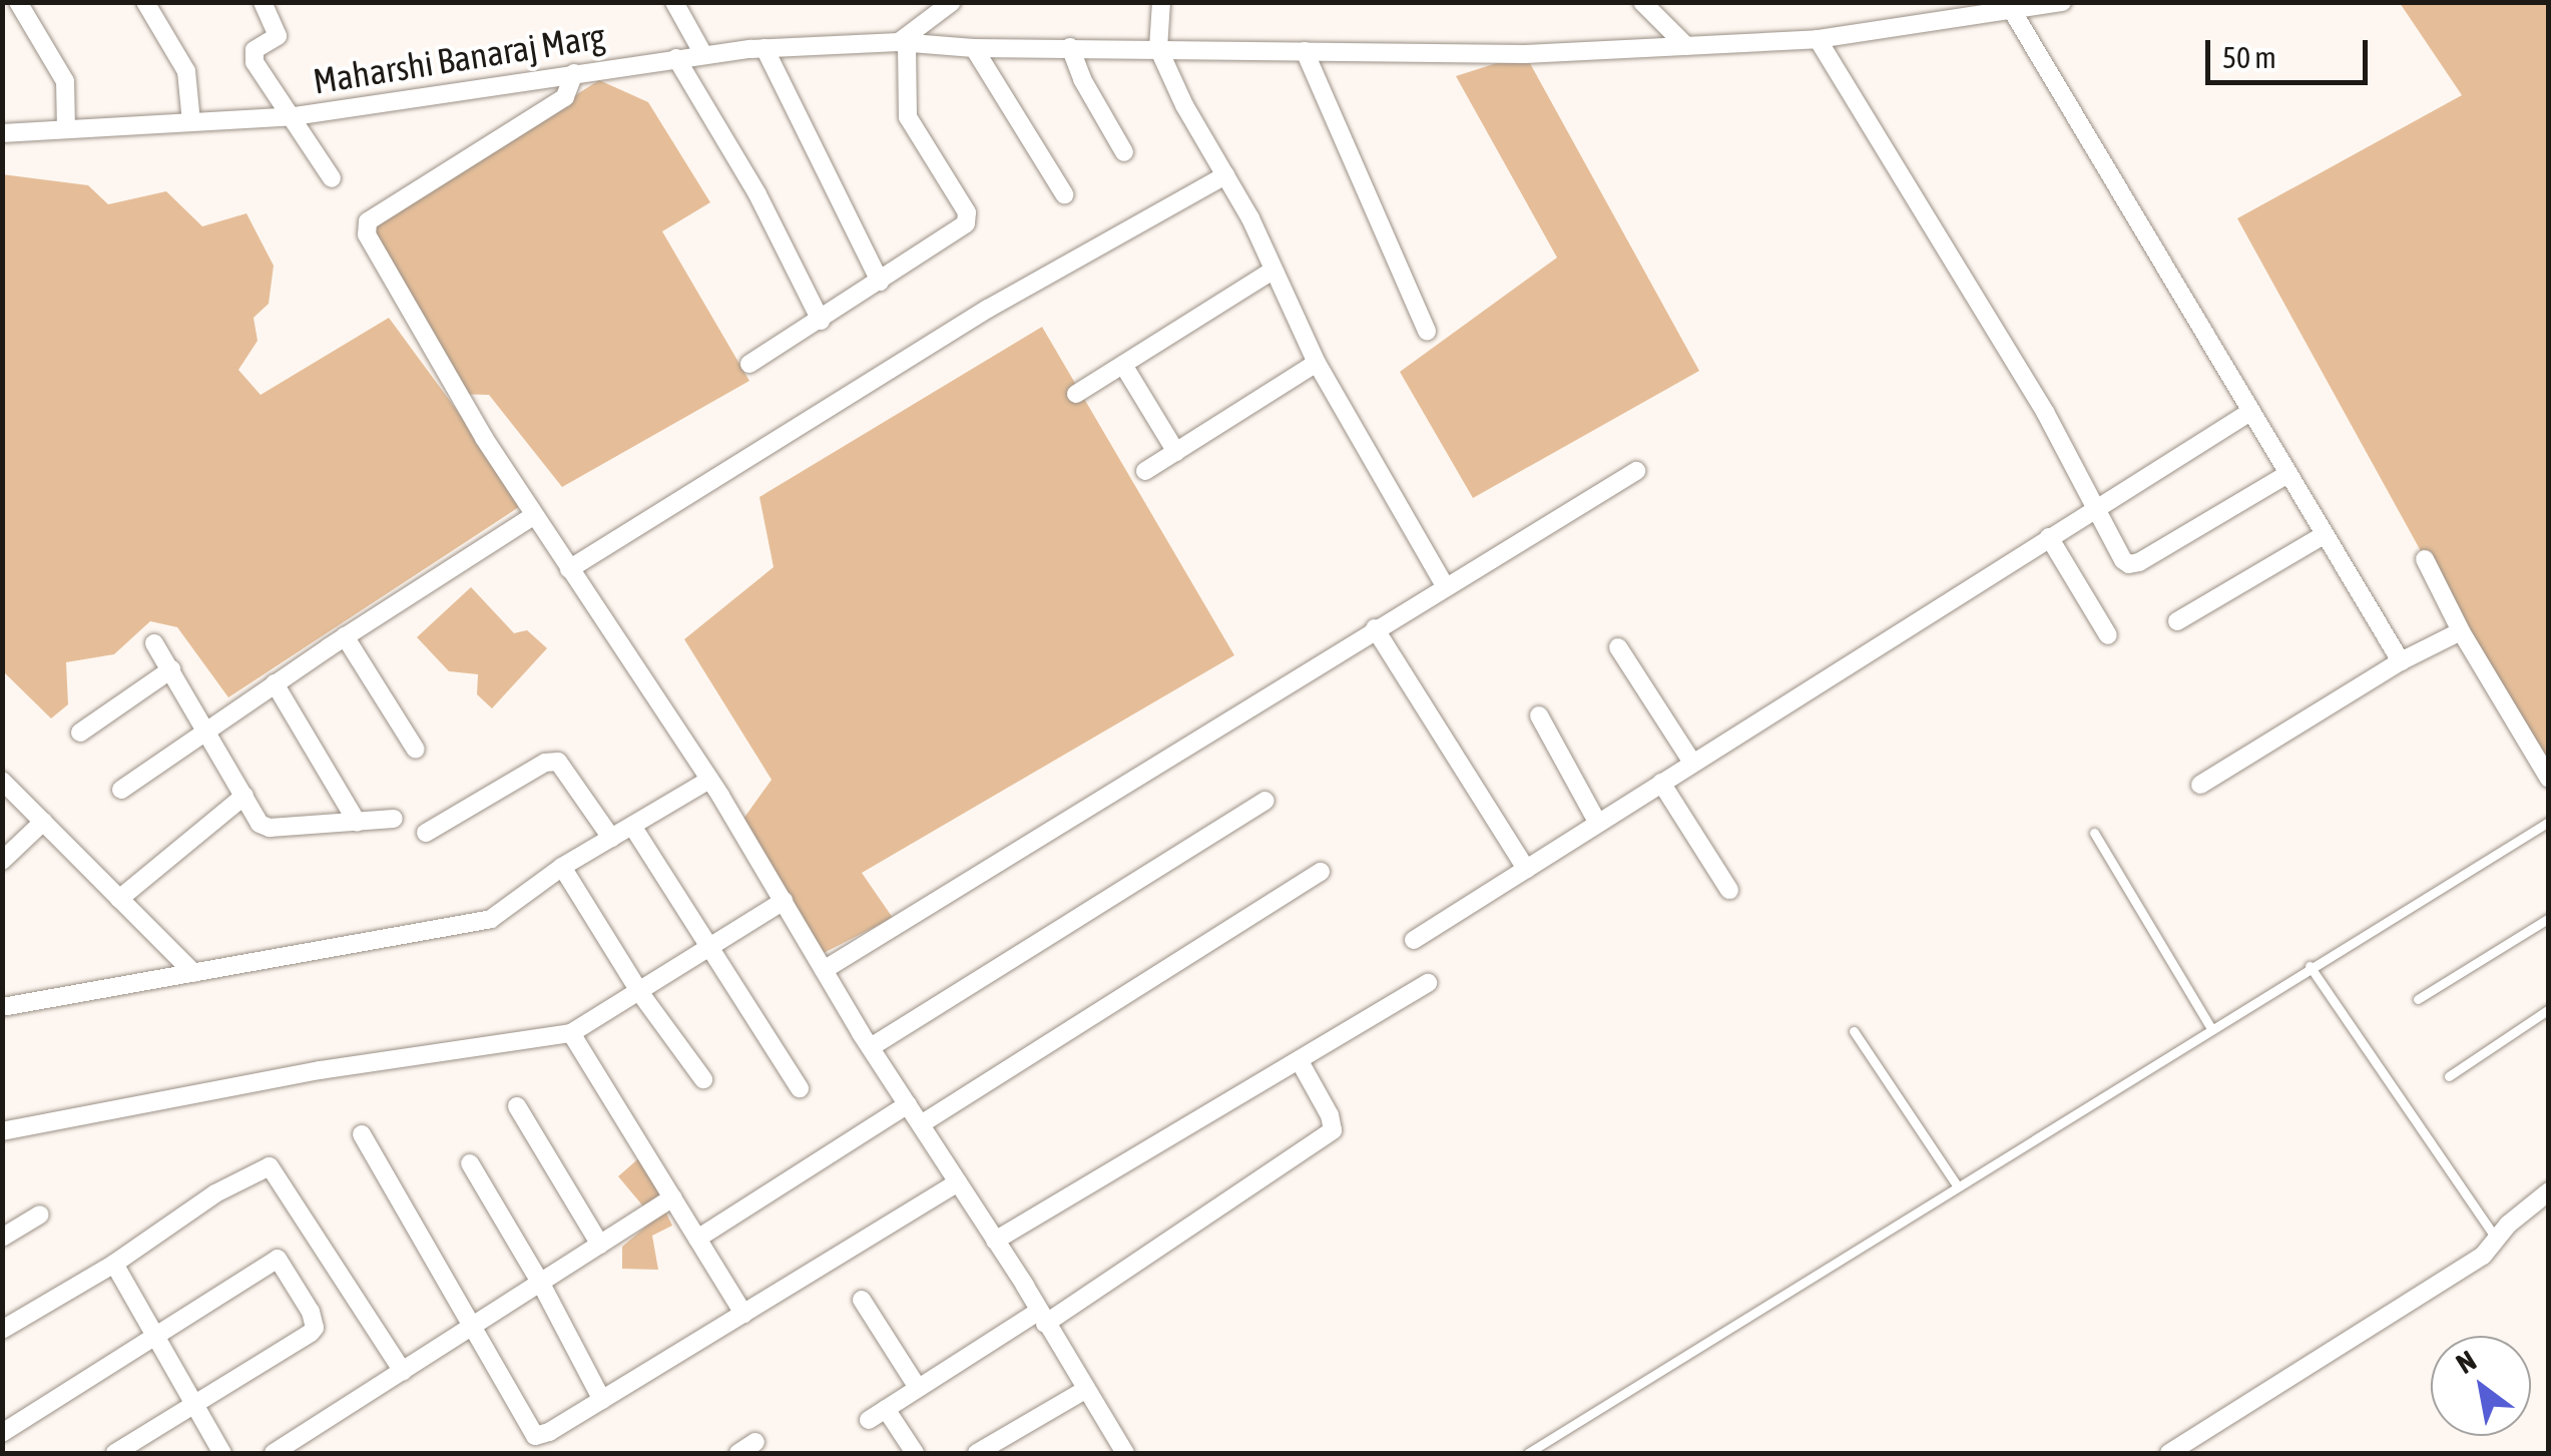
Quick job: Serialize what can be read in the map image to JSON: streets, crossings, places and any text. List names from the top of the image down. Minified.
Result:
{"streets":{"street":["Maharshi Banaraj Marg"]},"scale_bar":"50 m","north":"top left"}
